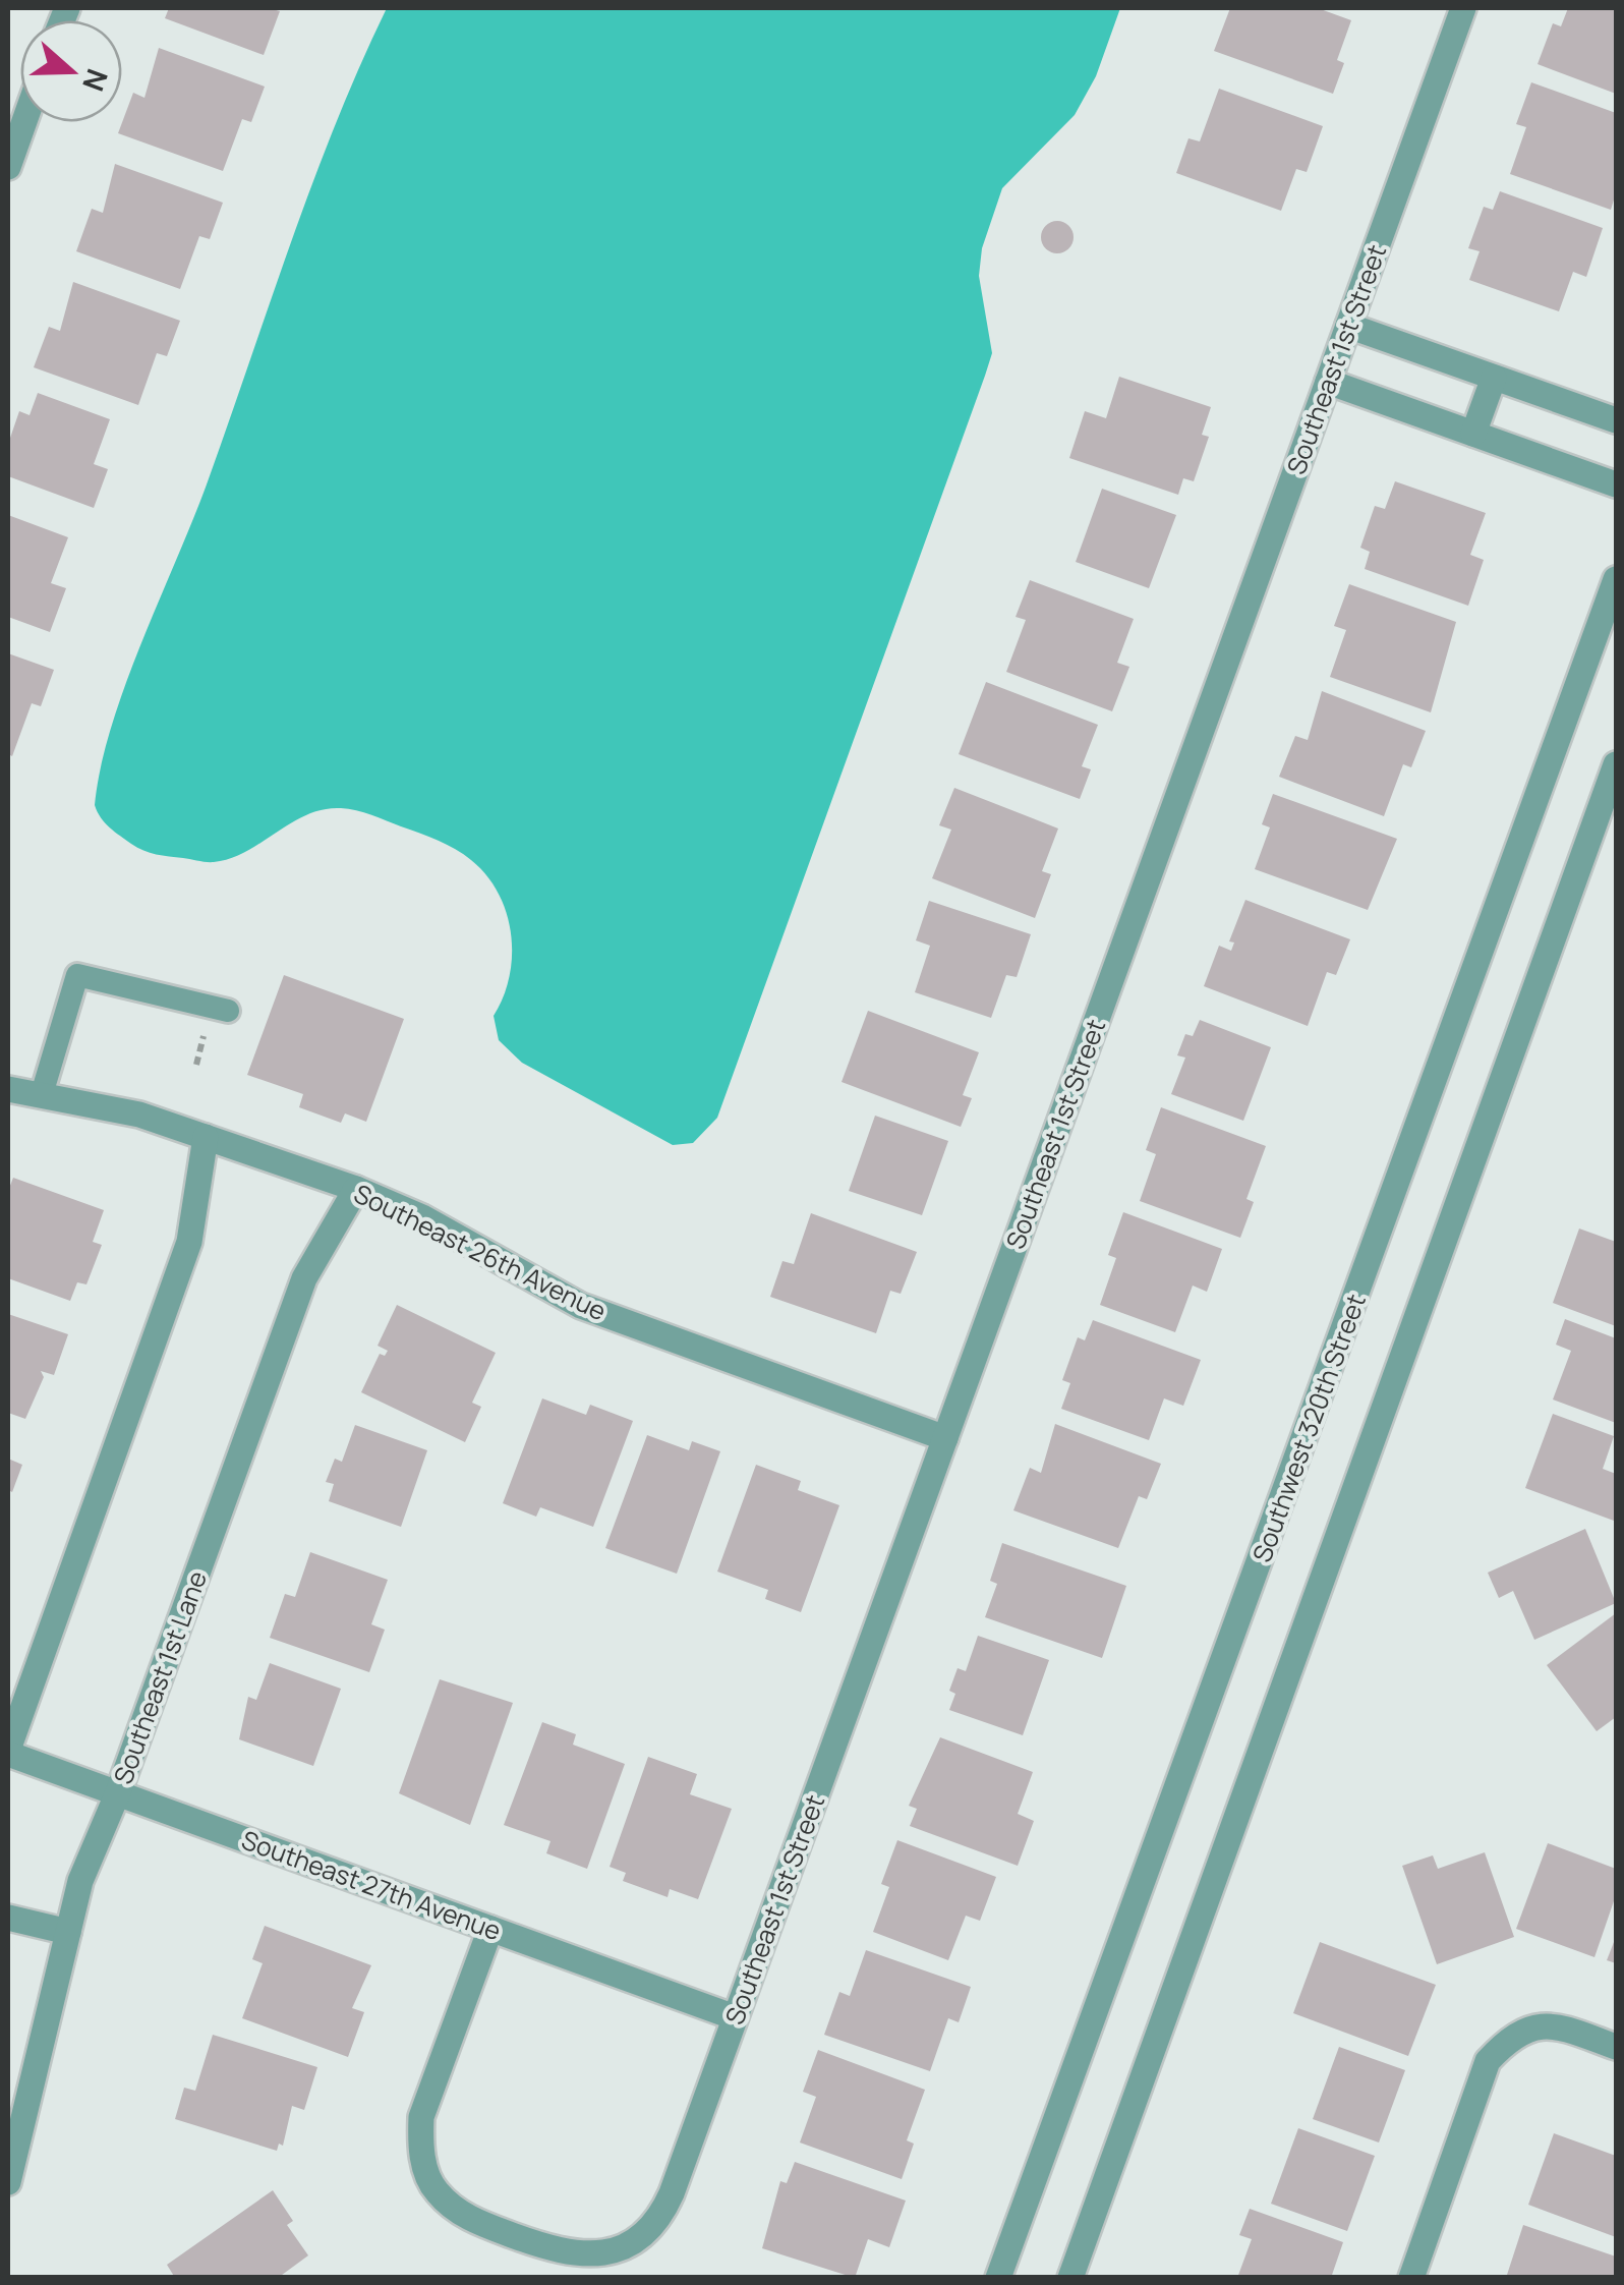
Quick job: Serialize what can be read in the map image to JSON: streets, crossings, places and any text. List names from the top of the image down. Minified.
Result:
{"streets":{"street":["Southeast 1st Street","Southeast 26th Avenue","Southwest 320th Street","Southeast 1st Lane","Southeast 27th Avenue"]},"crossings":[["Southeast 1st Street","Southeast 26th Avenue"],["Southeast 1st Street","Southeast 27th Avenue"],["Southeast 26th Avenue","Southeast 1st Lane"],["Southeast 1st Lane","Southeast 27th Avenue"]],"north":"right"}
